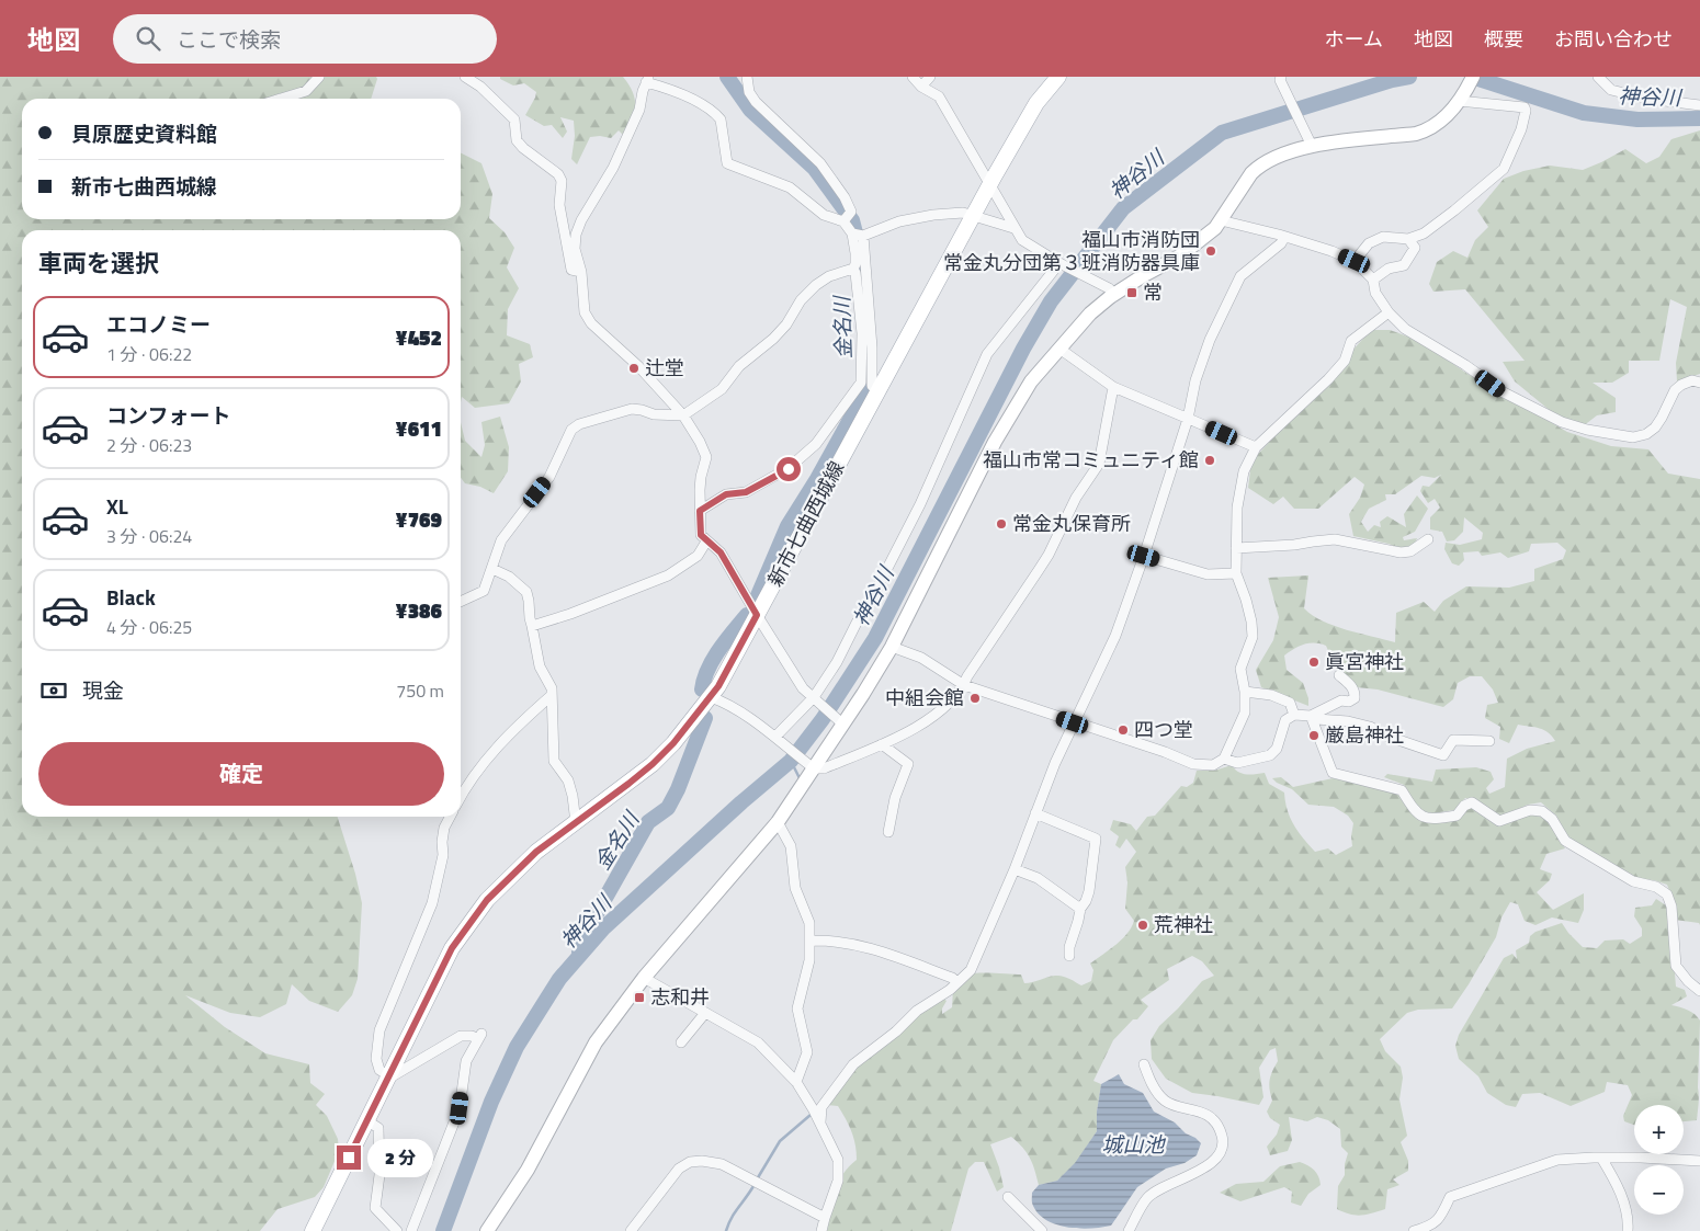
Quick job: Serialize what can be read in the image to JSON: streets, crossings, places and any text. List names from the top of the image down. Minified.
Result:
{"streets":{"main road":["新市七曲西城線"]},"water":["神谷川","金名川","城山池"],"places":{"other":["福山市消防団 常金丸分団第３班消防器具庫","辻堂","福山市常コミュニティ館","常金丸保育所","眞宮神社","中組会館","四つ堂","厳島神社","荒神社"],"transit":["常","志和井"]},"page":{"header":"地図","search":"ここで検索","nav":["ホーム","地図","概要","お問い合わせ"],"banner":["貝原歴史資料館","新市七曲西城線"],"heading":"車両を選択","list":[{"name":"エコノミー","note":"1 分 · 06:22","value":"¥452"},{"name":"コンフォート","note":"2 分 · 06:23","value":"¥611"},{"name":"XL","note":"3 分 · 06:24","value":"¥769"},{"name":"Black","note":"4 分 · 06:25","value":"¥386"}],"pay":["現金","750 m"],"buttons":"確定","map_buttons":["+","−"],"bubble":"2 分"}}
